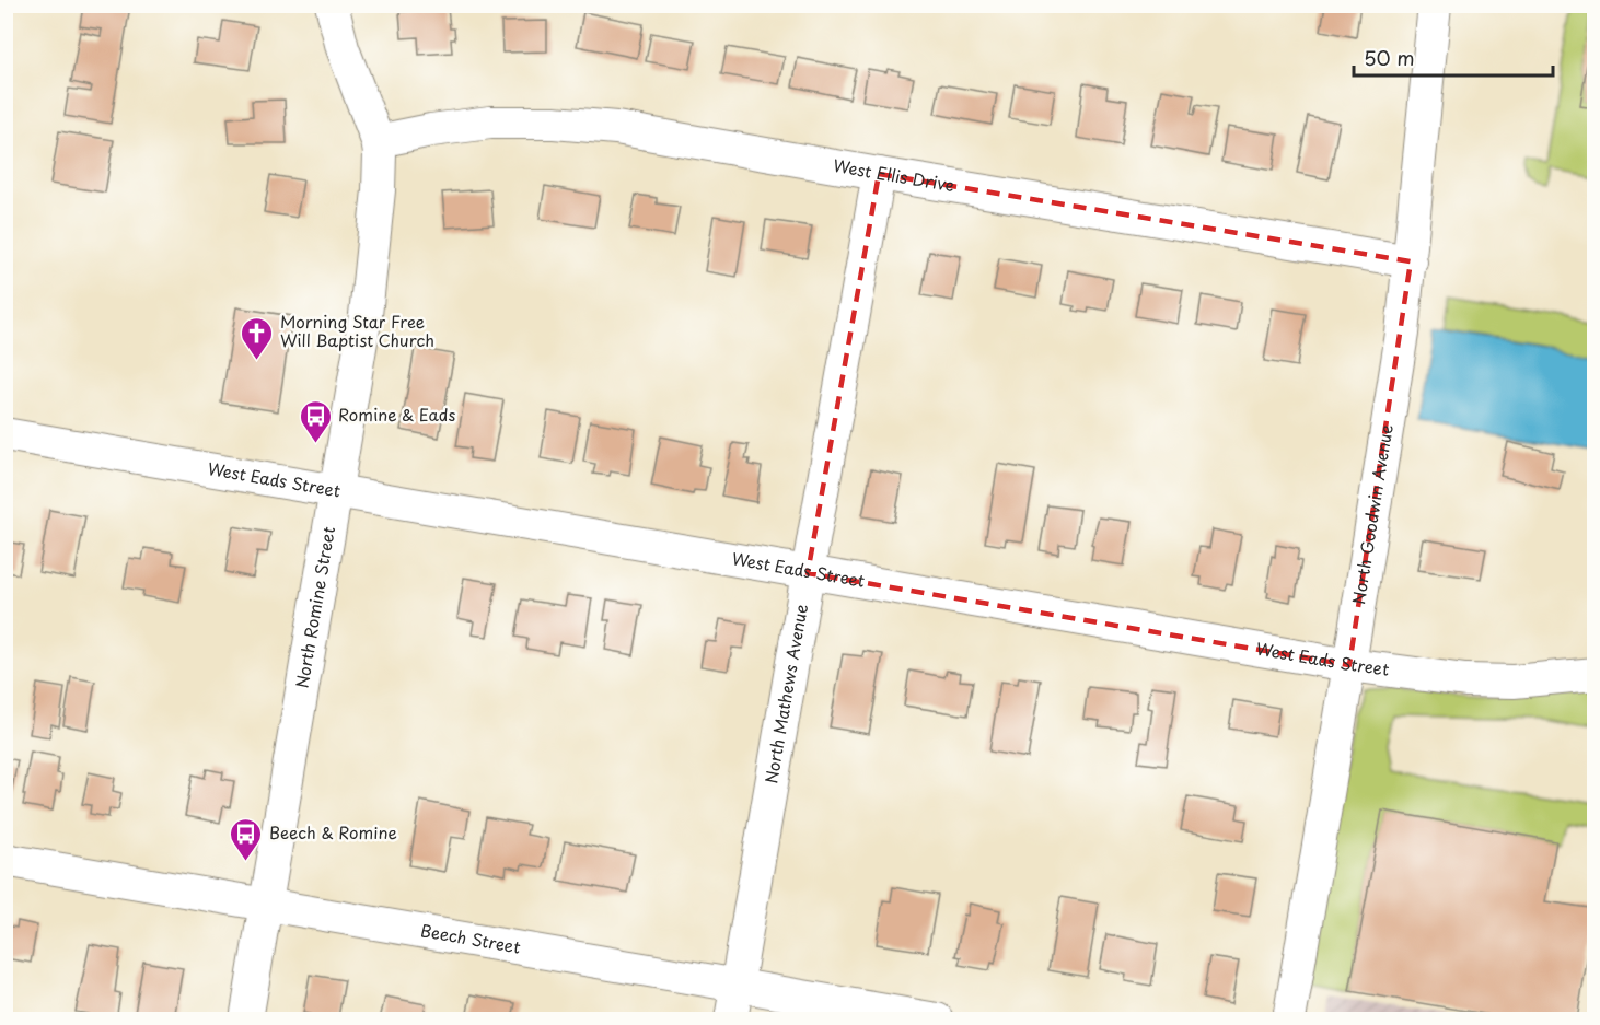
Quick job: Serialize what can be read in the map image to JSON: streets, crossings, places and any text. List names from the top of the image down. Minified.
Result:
{"streets":{"street":["West Ellis Drive","West Eads Street","North Goodwin Avenue","North Romine Street","North Mathews Avenue","Beech Street"]},"crossings":[["West Ellis Drive","North Goodwin Avenue"],["West Ellis Drive","North Romine Street"],["West Ellis Drive","North Mathews Avenue"],["West Eads Street","North Goodwin Avenue"],["West Eads Street","North Romine Street"],["West Eads Street","North Mathews Avenue"],["North Romine Street","Beech Street"],["North Mathews Avenue","Beech Street"]],"places":{"church":["Morning Star Free Will Baptist Church"],"bus stop":["Romine & Eads","Beech & Romine"]},"scale_bar":"50 m"}
